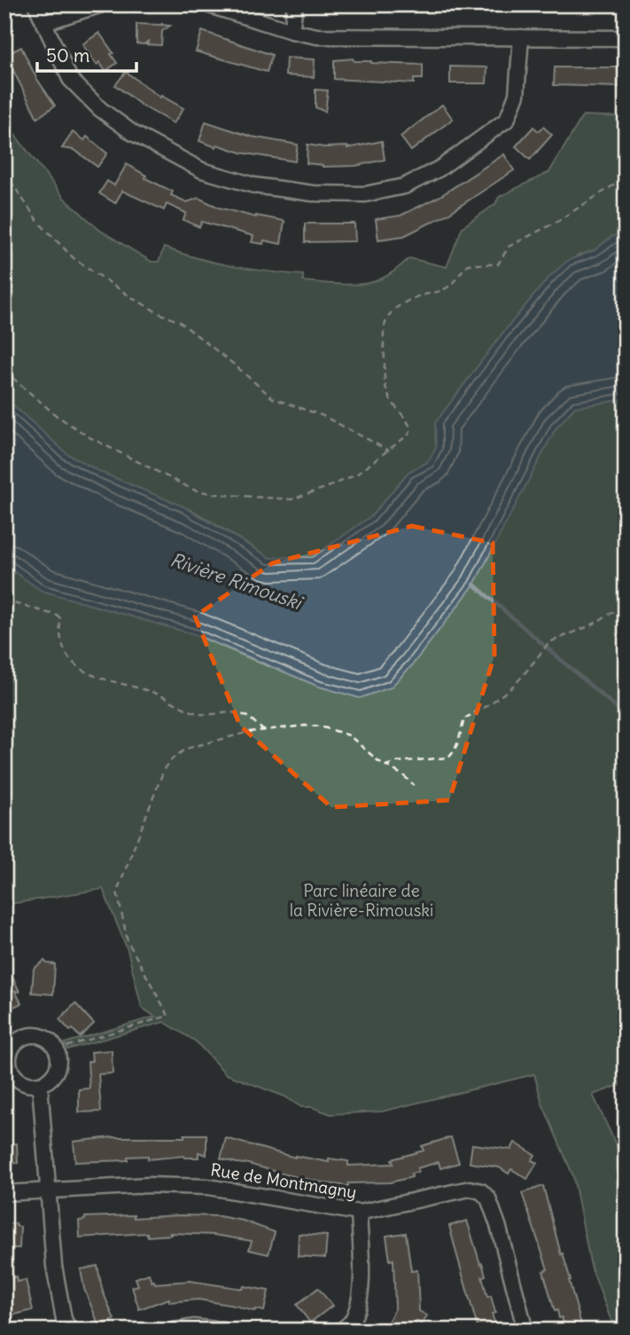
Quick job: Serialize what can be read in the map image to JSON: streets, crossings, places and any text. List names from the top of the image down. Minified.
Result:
{"streets":{"street":["Rue de Montmagny"]},"water":["Rivière Rimouski"],"parks":["Parc linéaire de la Rivière-Rimouski"],"scale_bar":"50 m"}
